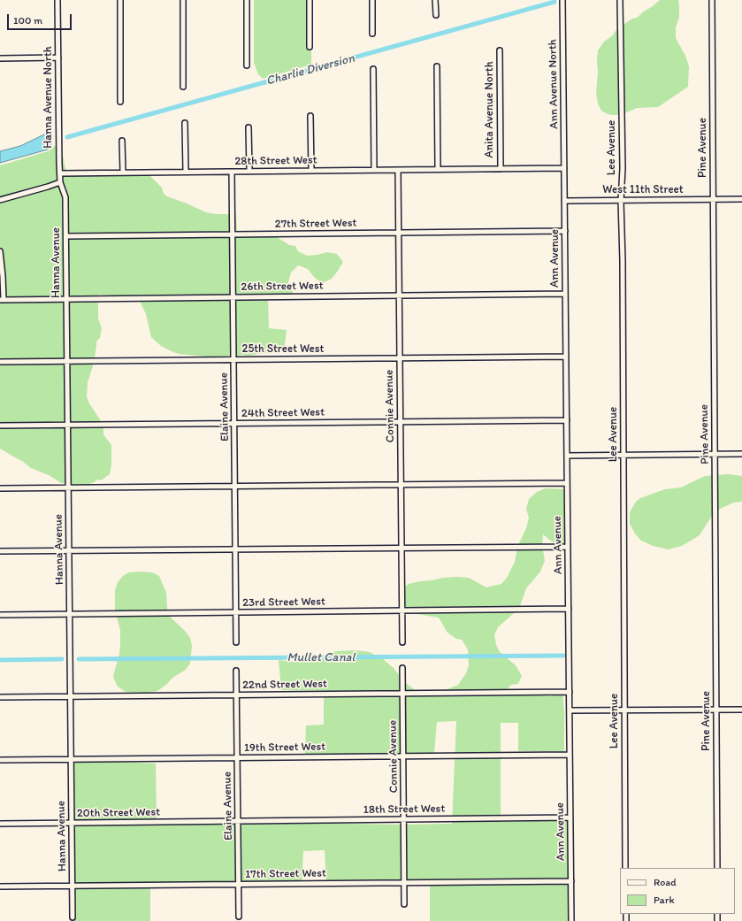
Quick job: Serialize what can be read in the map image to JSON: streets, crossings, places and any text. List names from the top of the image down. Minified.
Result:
{"streets":{"street":["Ann Avenue North","Hanna Avenue North","Anita Avenue North","Lee Avenue","Pine Avenue","28th Street West","West 11th Street","27th Street West","Ann Avenue","Hanna Avenue","26th Street West","25th Street West","Connie Avenue","Elaine Avenue","24th Street West","23rd Street West","22nd Street West","19th Street West","18th Street West","20th Street West","17th Street West"]},"crossings":[["Ann Avenue North","28th Street West"],["Ann Avenue North","Ann Avenue"],["Hanna Avenue North","28th Street West"],["Anita Avenue North","28th Street West"],["Lee Avenue","West 11th Street"],["Pine Avenue","West 11th Street"],["28th Street West","Ann Avenue"],["28th Street West","Connie Avenue"],["28th Street West","Elaine Avenue"],["West 11th Street","Ann Avenue"],["27th Street West","Ann Avenue"],["27th Street West","Hanna Avenue"],["27th Street West","Connie Avenue"],["27th Street West","Elaine Avenue"],["Ann Avenue","26th Street West"],["Ann Avenue","25th Street West"],["Ann Avenue","24th Street West"],["Ann Avenue","23rd Street West"],["Ann Avenue","22nd Street West"],["Ann Avenue","19th Street West"],["Ann Avenue","18th Street West"],["Ann Avenue","17th Street West"],["Hanna Avenue","26th Street West"],["Hanna Avenue","25th Street West"],["Hanna Avenue","24th Street West"],["Hanna Avenue","23rd Street West"],["Hanna Avenue","22nd Street West"],["Hanna Avenue","19th Street West"],["Hanna Avenue","20th Street West"],["Hanna Avenue","17th Street West"],["26th Street West","Connie Avenue"],["26th Street West","Elaine Avenue"],["25th Street West","Connie Avenue"],["25th Street West","Elaine Avenue"],["Connie Avenue","24th Street West"],["Connie Avenue","23rd Street West"],["Connie Avenue","22nd Street West"],["Connie Avenue","19th Street West"],["Connie Avenue","18th Street West"],["Connie Avenue","17th Street West"],["Elaine Avenue","24th Street West"],["Elaine Avenue","23rd Street West"],["Elaine Avenue","22nd Street West"],["Elaine Avenue","19th Street West"],["Elaine Avenue","18th Street West"],["Elaine Avenue","20th Street West"],["Elaine Avenue","17th Street West"],["18th Street West","20th Street West"]],"water":["Charlie Diversion","Mullet Canal"],"legend":["Road","Park"],"scale_bar":"100 m"}
